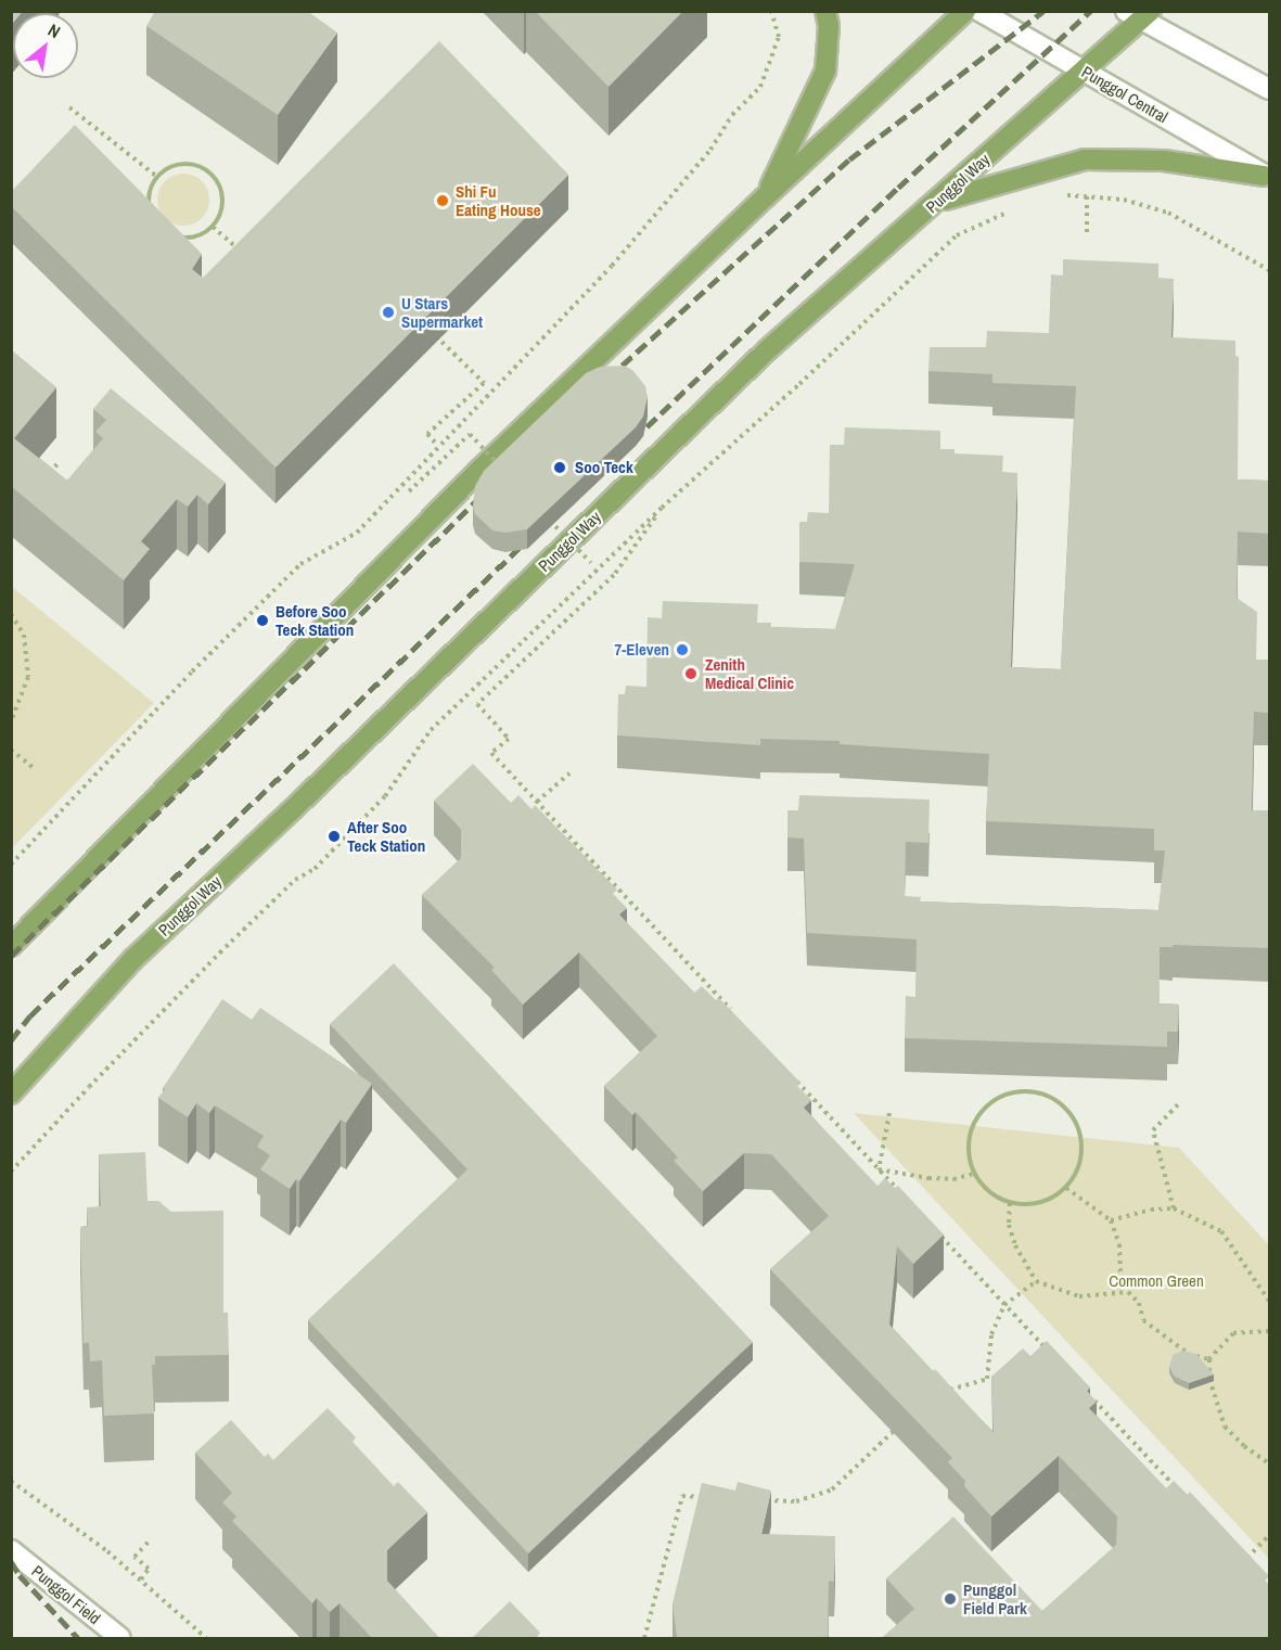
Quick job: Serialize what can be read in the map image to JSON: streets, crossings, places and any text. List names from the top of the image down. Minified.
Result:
{"streets":{"main road":["Punggol Central","Punggol Way","Punggol Field"]},"crossings":[["Punggol Central","Punggol Way"]],"parks":["Common Green"],"places":["Shi Fu Eating House","U Stars Supermarket","Soo Teck","Before Soo Teck Station","7-Eleven","Zenith Medical Clinic","After Soo Teck Station","Punggol Field Park"],"north":"top right"}
